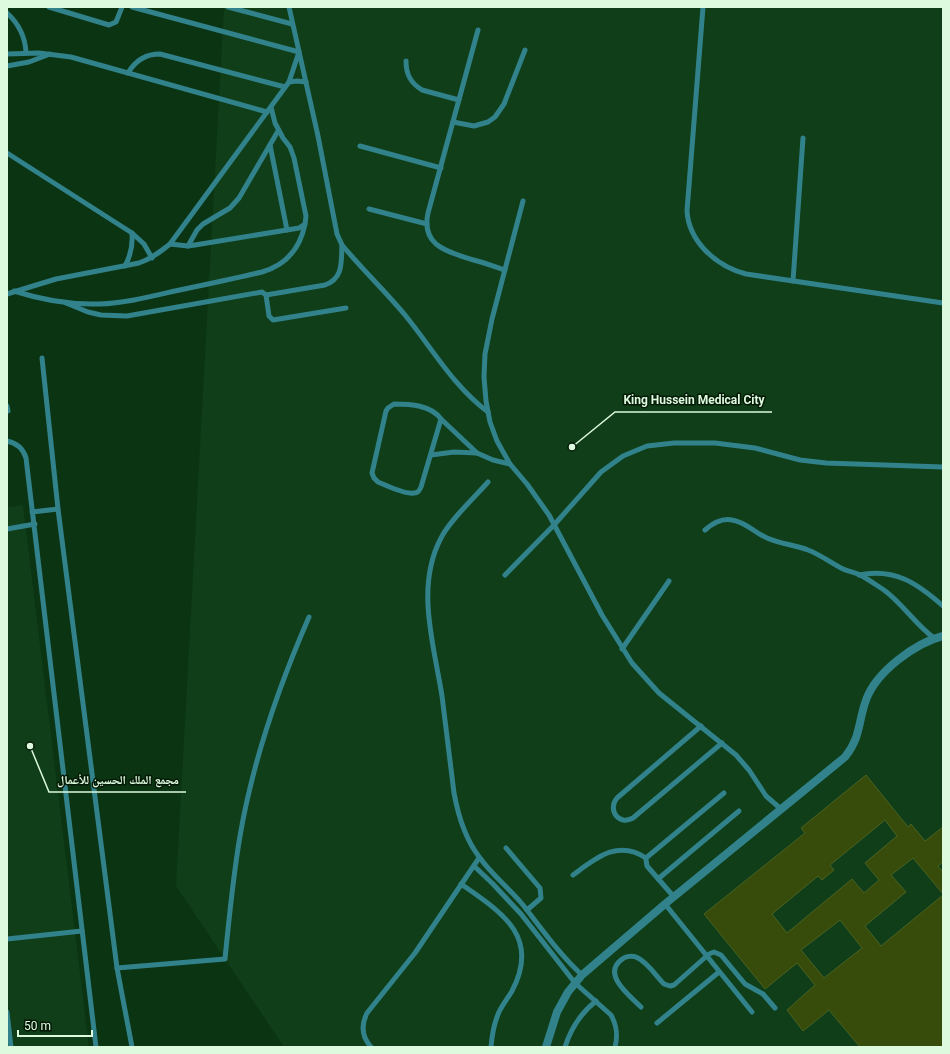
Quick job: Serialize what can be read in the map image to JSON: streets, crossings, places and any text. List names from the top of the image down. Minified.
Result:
{"places":["King Hussein Medical City","مجمع الملك الحسين للأعمال"],"scale_bar":"50 m"}
